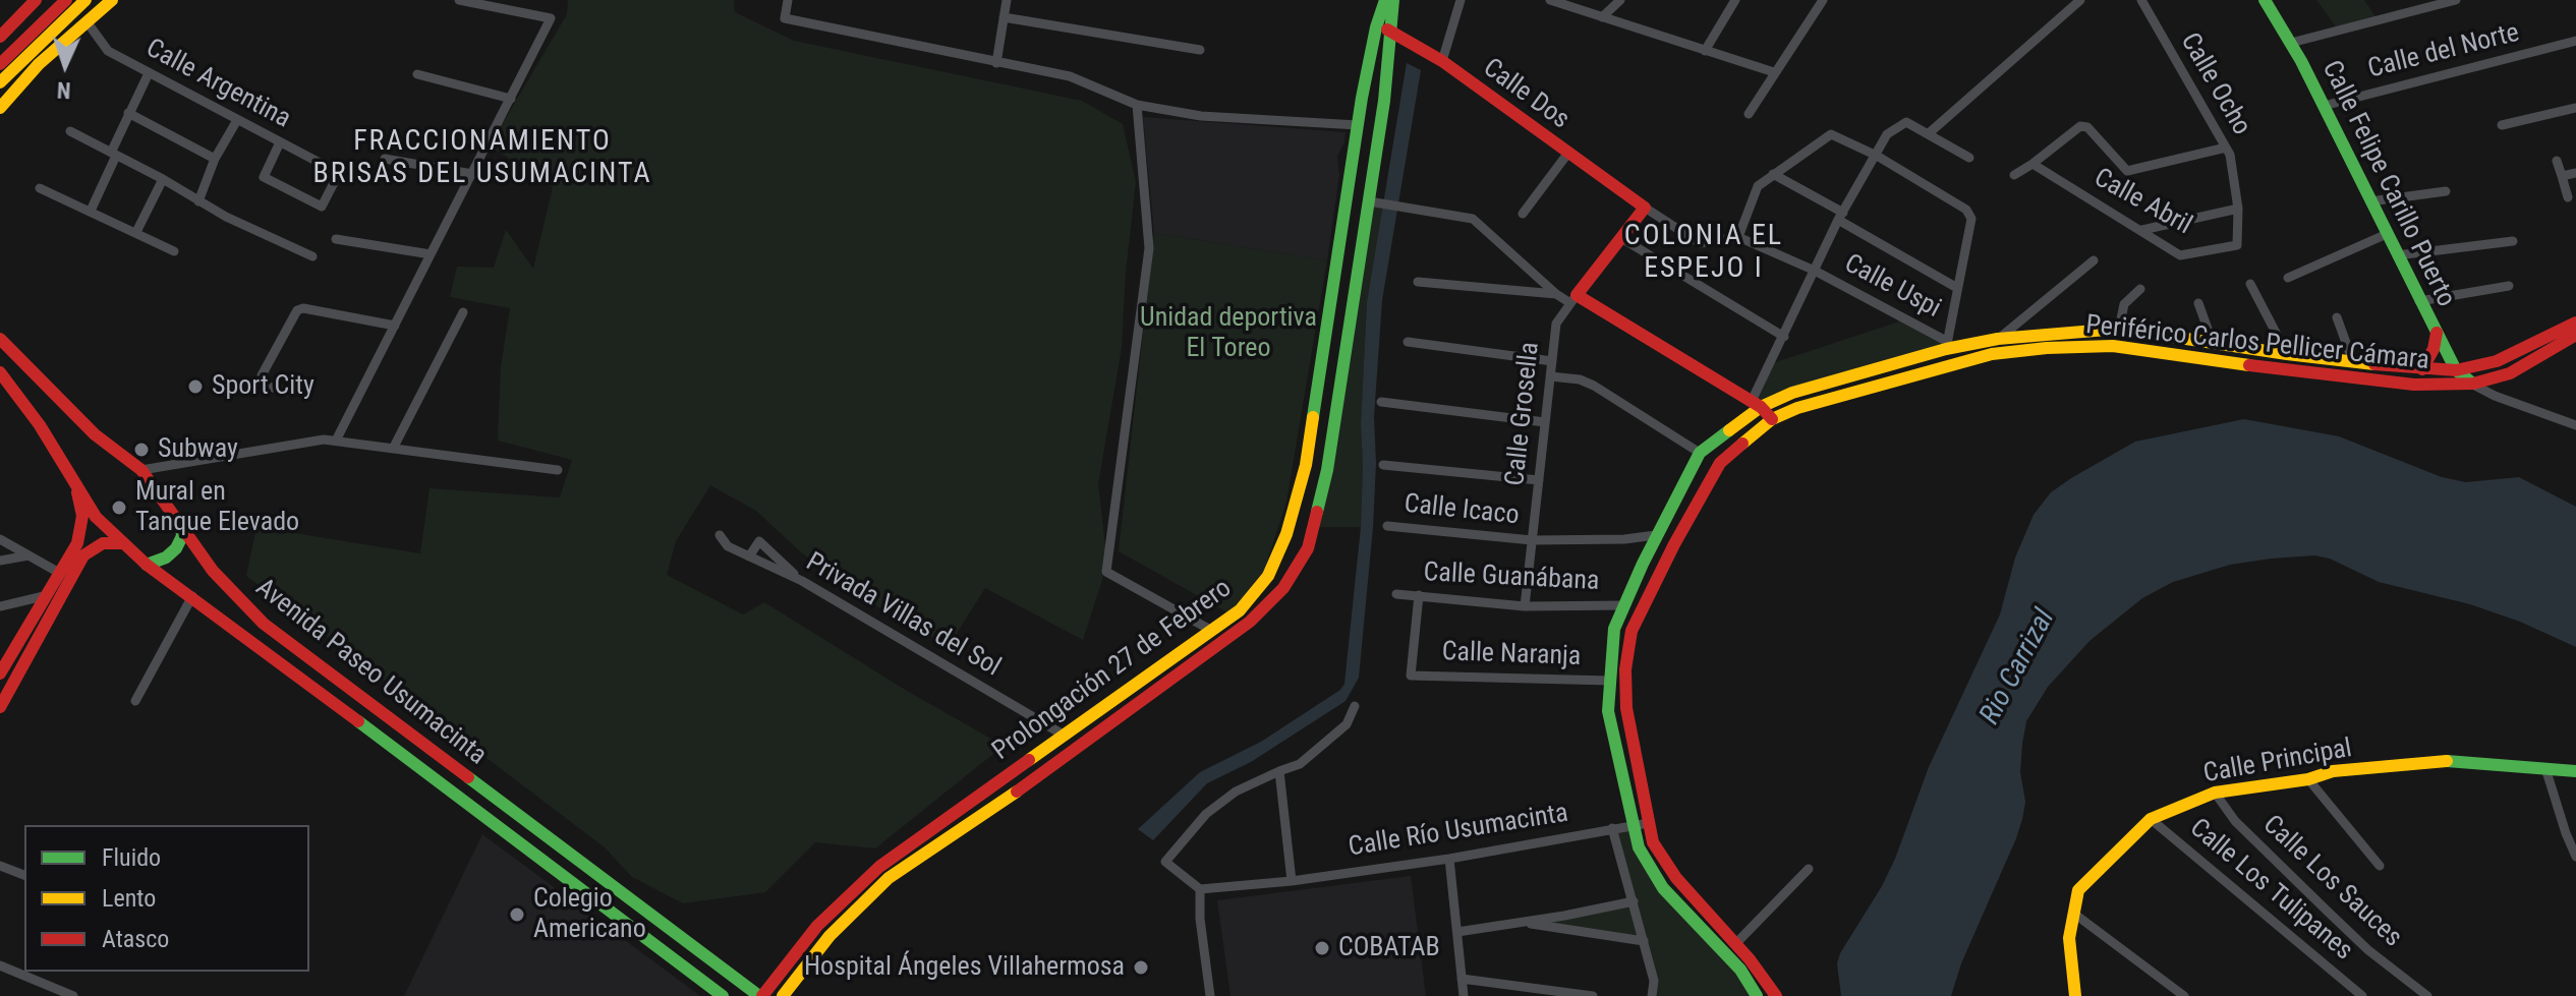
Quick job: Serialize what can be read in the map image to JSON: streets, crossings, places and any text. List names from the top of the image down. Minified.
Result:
{"streets":{"main road":["Calle Dos","Calle Felipe Carillo Puerto","Periférico Carlos Pellicer Cámara","Calle Grosella","Prolongación 27 de Febrero","Avenida Paseo Usumacinta","Calle Principal"],"street":["Calle del Norte","Calle Argentina","Calle Ocho","Calle Abril","Calle Uspi","Calle Icaco","Calle Guanábana","Privada Villas del Sol","Calle Naranja","Calle Río Usumacinta","Calle Los Sauces","Calle Los Tulipanes"]},"crossings":[["Calle del Norte","Calle Felipe Carillo Puerto"],["Calle Ocho","Calle Abril"],["Calle Dos","Calle Grosella"],["Calle Dos","Prolongación 27 de Febrero"],["Calle Felipe Carillo Puerto","Periférico Carlos Pellicer Cámara"],["Calle Uspi","Periférico Carlos Pellicer Cámara"],["Periférico Carlos Pellicer Cámara","Calle Icaco"],["Periférico Carlos Pellicer Cámara","Calle Guanábana"],["Periférico Carlos Pellicer Cámara","Calle Naranja"],["Periférico Carlos Pellicer Cámara","Calle Río Usumacinta"],["Calle Grosella","Calle Icaco"],["Calle Grosella","Calle Guanábana"],["Calle Guanábana","Calle Naranja"],["Privada Villas del Sol","Prolongación 27 de Febrero"],["Prolongación 27 de Febrero","Avenida Paseo Usumacinta"],["Calle Principal","Calle Los Sauces"],["Calle Principal","Calle Los Tulipanes"]],"districts":["FRACCIONAMIENTO BRISAS DEL USUMACINTA","COLONIA EL ESPEJO I"],"water":["Rio Carrizal"],"parks":["Unidad deportiva El Toreo"],"places":["Sport City","Subway","Mural en Tanque Elevado","Colegio Americano","COBATAB","Hospital Ángeles Villahermosa"],"legend":["Fluido","Lento","Atasco"],"north":"bottom"}
